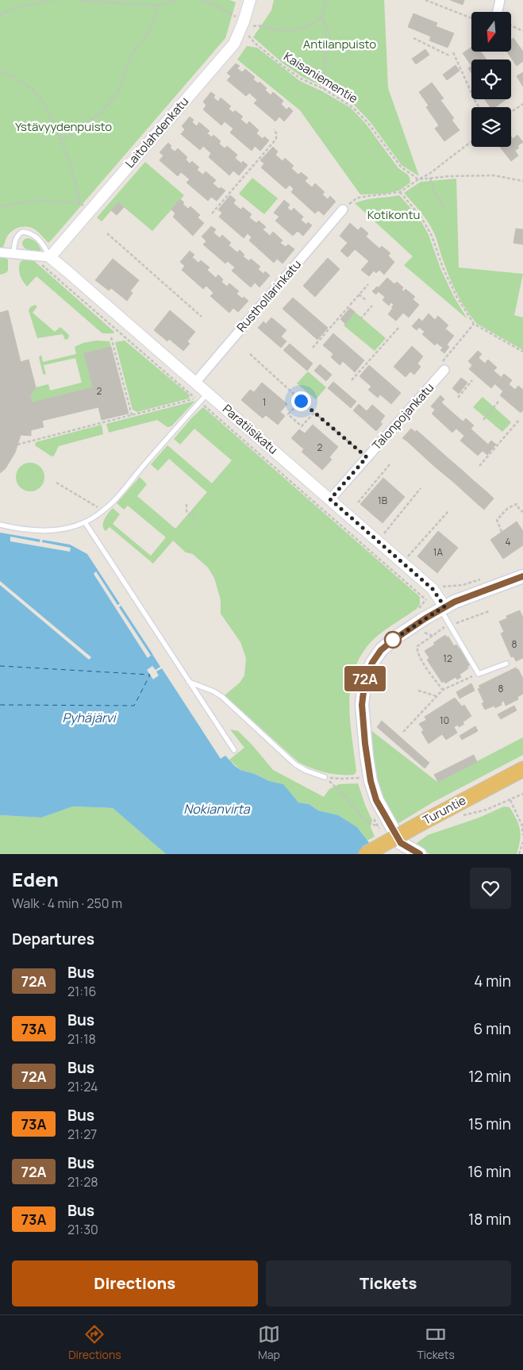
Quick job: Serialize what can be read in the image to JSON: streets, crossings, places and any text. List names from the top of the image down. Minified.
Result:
{"streets":{"highway":["Turuntie"],"street":["Laitolahdenkatu","Rusthollarinkatu","Talonpojankatu","Paratiisikatu"],"path":["Kaisaniementie"]},"crossings":[["Kaisaniementie","Laitolahdenkatu"],["Laitolahdenkatu","Paratiisikatu"],["Rusthollarinkatu","Paratiisikatu"],["Talonpojankatu","Paratiisikatu"]],"water":["Pyhäjärvi","Nokianvirta"],"parks":["Antilanpuisto","Ystävyydenpuisto","Kotikontu"],"lines":["bus line 72A"],"house_numbers":["2","1","2","1B","4","1A","8","12","8","10"],"north":"bottom","page":{"on_map":"72A","heading":[["Eden","Walk · 4 min · 250 m"],"Departures"],"list":[{"mark":"72A","name":"Bus","note":"21:16","value":"4 min"},{"mark":"73A","name":"Bus","note":"21:18","value":"6 min"},{"mark":"72A","name":"Bus","note":"21:24","value":"12 min"},{"mark":"73A","name":"Bus","note":"21:27","value":"15 min"},{"mark":"72A","name":"Bus","note":"21:28","value":"16 min"},{"mark":"73A","name":"Bus","note":"21:30","value":"18 min"}],"buttons":["Directions","Tickets"],"tabs":["Directions","Map","Tickets"]}}
